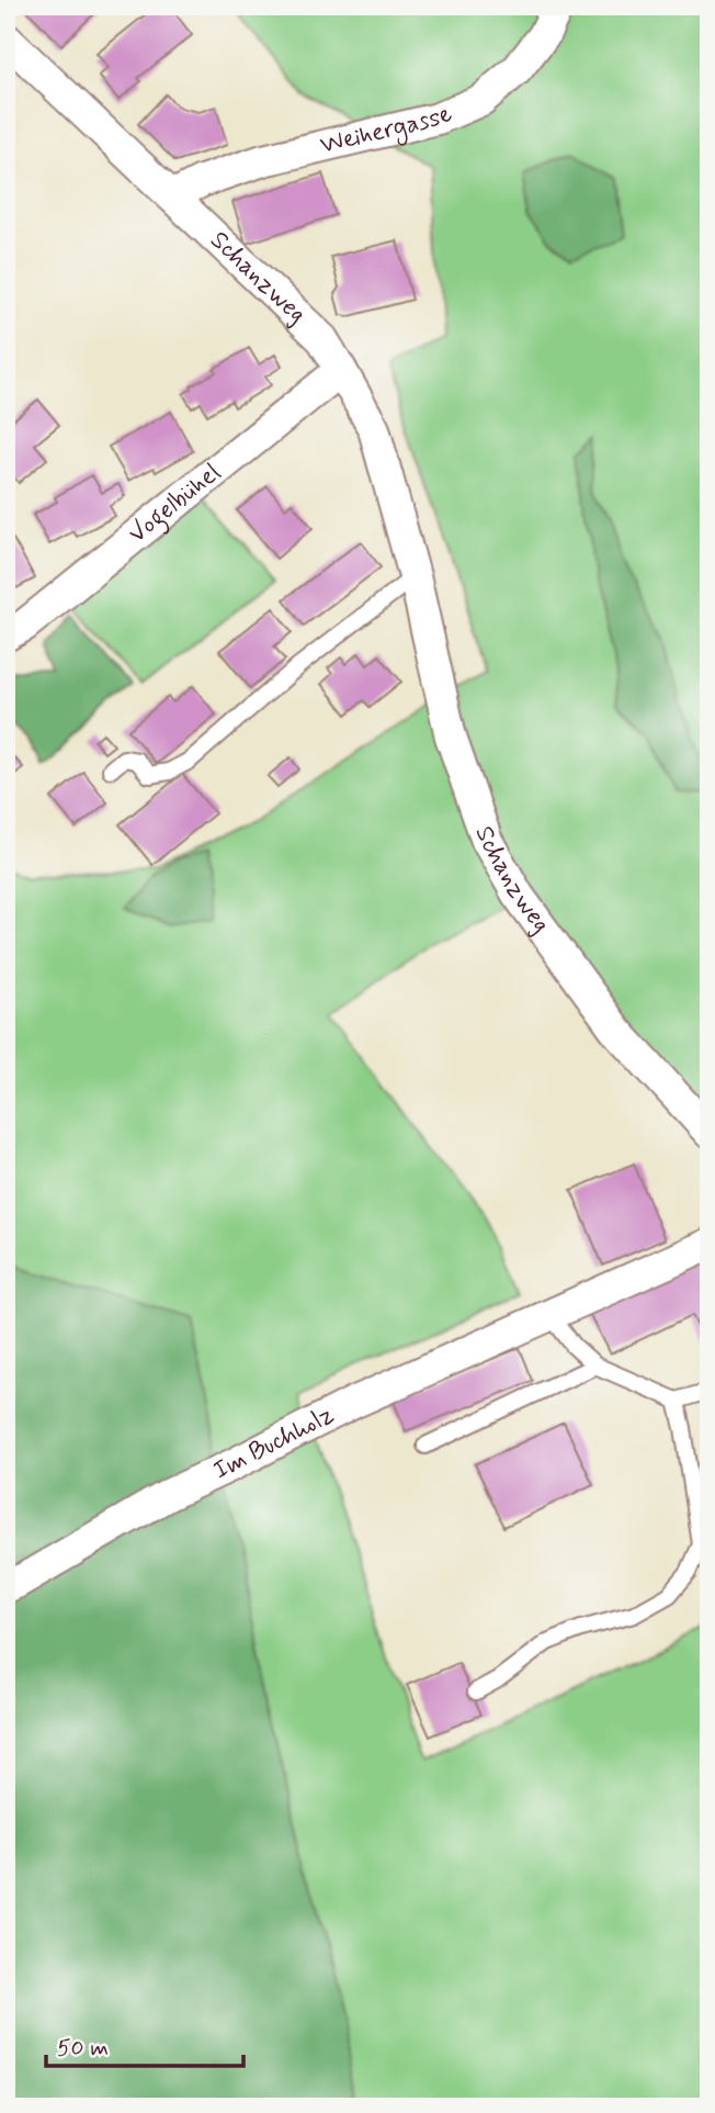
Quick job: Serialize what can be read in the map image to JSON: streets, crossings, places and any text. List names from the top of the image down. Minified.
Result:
{"streets":{"street":["Weihergasse","Schanzweg","Vogelbühel","Im Buchholz"]},"crossings":[["Weihergasse","Schanzweg"],["Schanzweg","Vogelbühel"]],"scale_bar":"50 m"}
